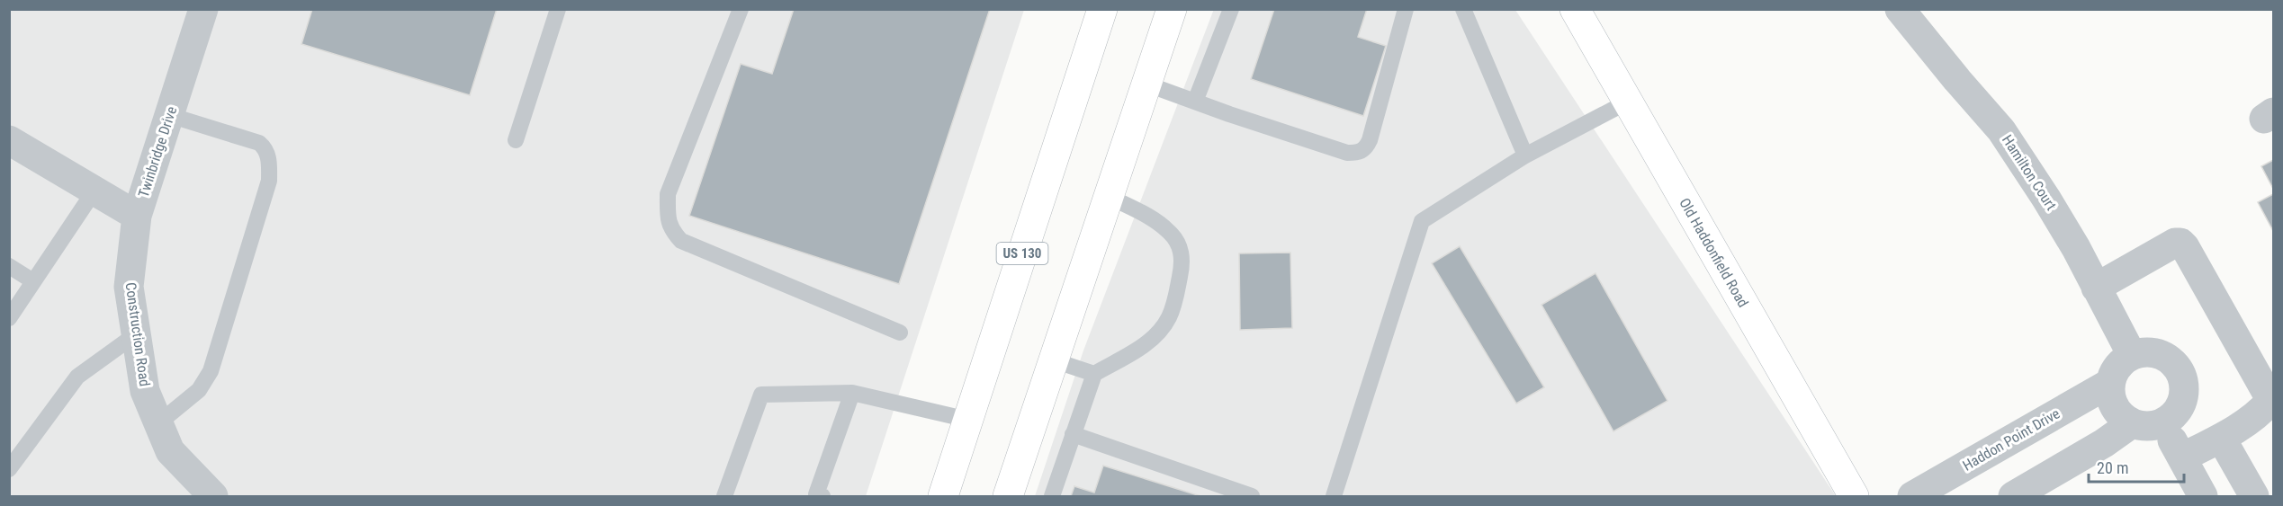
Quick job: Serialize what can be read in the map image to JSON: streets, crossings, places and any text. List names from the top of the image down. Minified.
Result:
{"streets":{"main road":["Old Haddonfield Road","US 130"],"street":["Twinbridge Drive","Hamilton Court","Construction Road","Haddon Point Drive"]},"crossings":[["Twinbridge Drive","Construction Road"],["Hamilton Court","Haddon Point Drive"]],"scale_bar":"20 m"}
